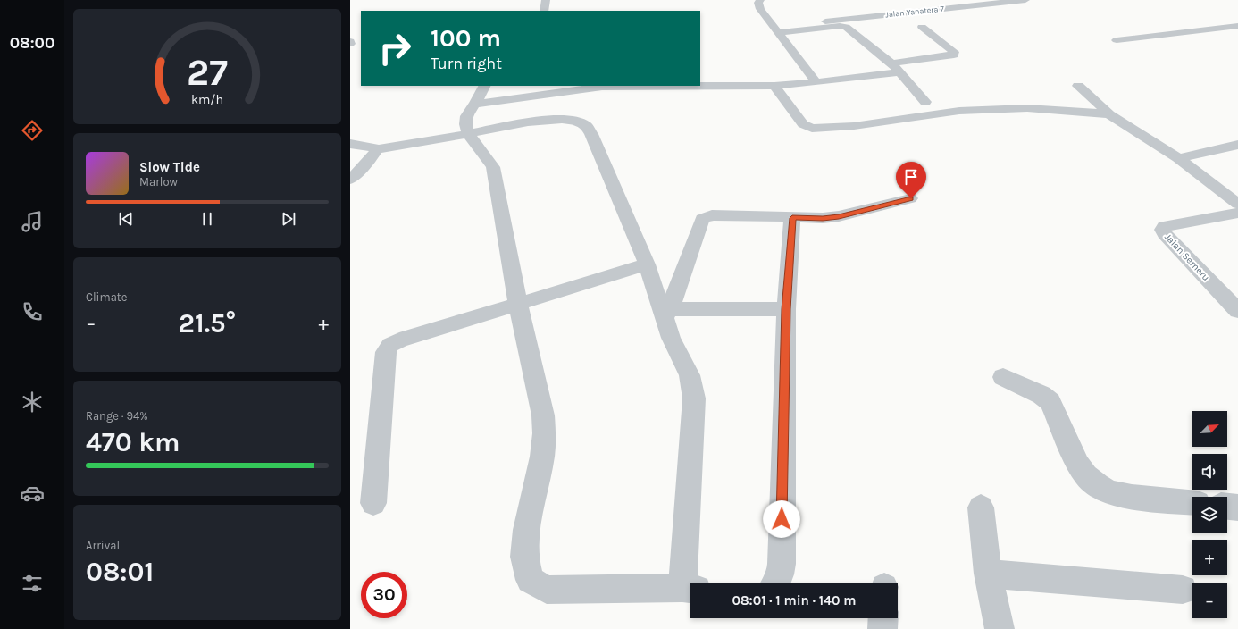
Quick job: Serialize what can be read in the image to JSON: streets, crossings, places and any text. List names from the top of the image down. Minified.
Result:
{"streets":{"street":["Jalan Yanatera 7","Jalan Semeru"]},"north":"top right","page":{"tabs":"08:00","turn":["100 m","Turn right"],"song":["Slow Tide","Marlow"],"tile":["Climate",["Range · 94%","470 km"],["Arrival","08:01"]],"heat":["−","21.5°","+"],"map_buttons":["+","−"],"limit":"30","trip":"08:01 · 1 min · 140 m","gauge":["27","km/h"]}}
